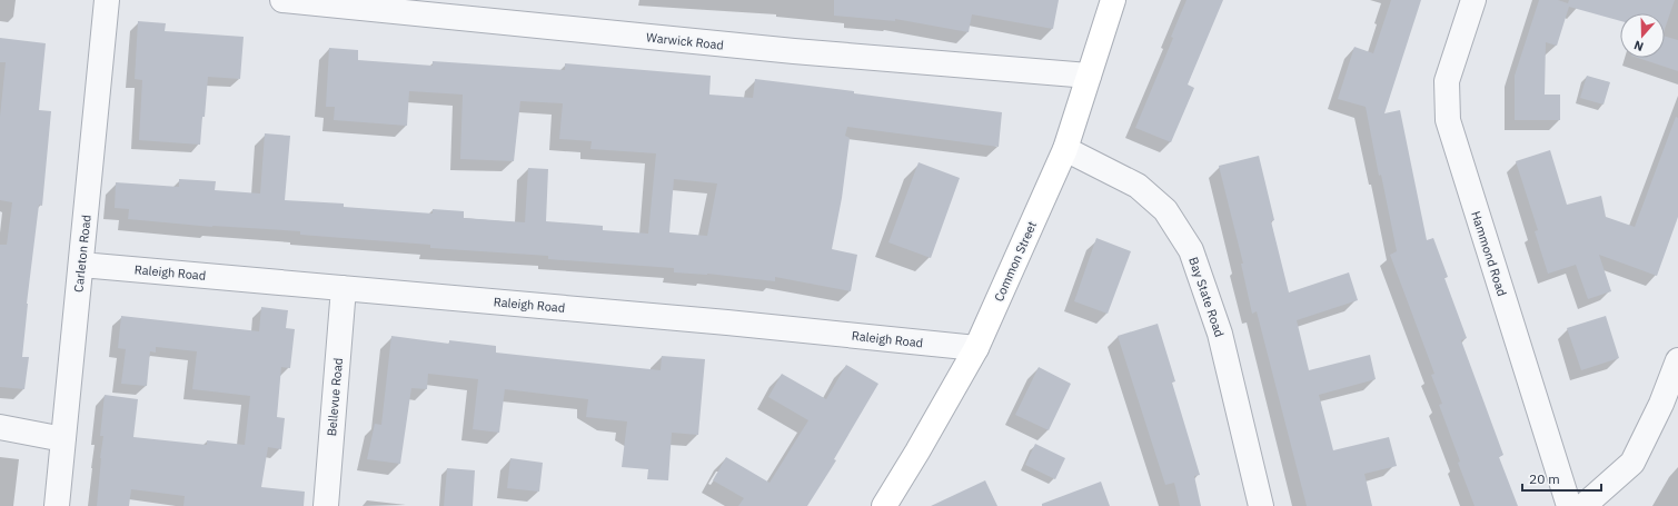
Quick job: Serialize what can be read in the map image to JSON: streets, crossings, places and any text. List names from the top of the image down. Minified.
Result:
{"streets":{"main road":["Common Street"],"street":["Warwick Road","Carleton Road","Hammond Road","Raleigh Road","Bay State Road","Bellevue Road"]},"crossings":[["Warwick Road","Common Street"],["Carleton Road","Raleigh Road"],["Common Street","Raleigh Road"],["Common Street","Bay State Road"],["Raleigh Road","Bellevue Road"]],"scale_bar":"20 m","north":"bottom"}
